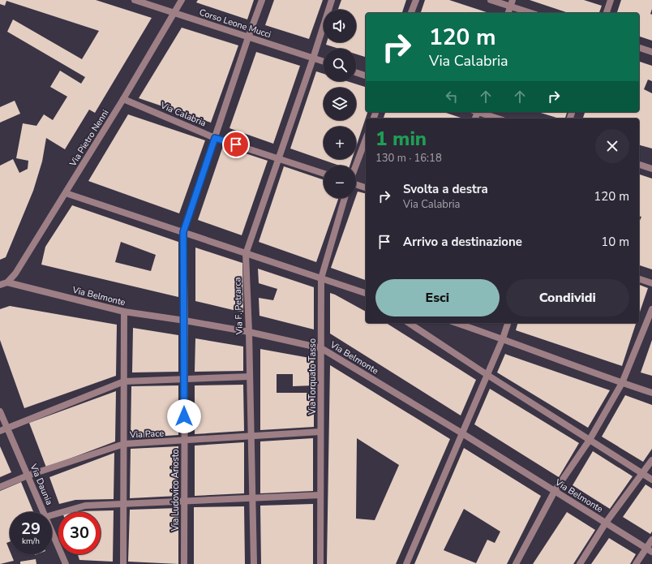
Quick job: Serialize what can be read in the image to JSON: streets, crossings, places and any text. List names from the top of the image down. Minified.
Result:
{"streets":{"street":["Corso Leone Mucci","Via Calabria","Via Pietro Nenni","Via Belmonte","Via F. Petrarca","Via Torquato Tasso","Via Pace","Via Daunia","Via Ludovico Ariosto"]},"crossings":[["Corso Leone Mucci","Via Pietro Nenni"],["Corso Leone Mucci","Via F. Petrarca"],["Corso Leone Mucci","Via Ludovico Ariosto"],["Via Calabria","Via Pietro Nenni"],["Via Calabria","Via F. Petrarca"],["Via Calabria","Via Ludovico Ariosto"],["Via Pietro Nenni","Via Belmonte"],["Via Belmonte","Via F. Petrarca"],["Via Belmonte","Via Torquato Tasso"],["Via Belmonte","Via Ludovico Ariosto"],["Via F. Petrarca","Via Pace"],["Via Torquato Tasso","Via Pace"],["Via Pace","Via Daunia"],["Via Pace","Via Ludovico Ariosto"]],"page":{"map_buttons":["+","−"],"turn":["120 m","Via Calabria"],"heading":["1 min","130 m · 16:18"],"list":[{"name":"Svolta a destra","note":"Via Calabria","value":"120 m"},{"name":"Arrivo a destinazione","value":"10 m"}],"buttons":["Esci","Condividi"],"speed":"29 km/h","limit":"30"}}
